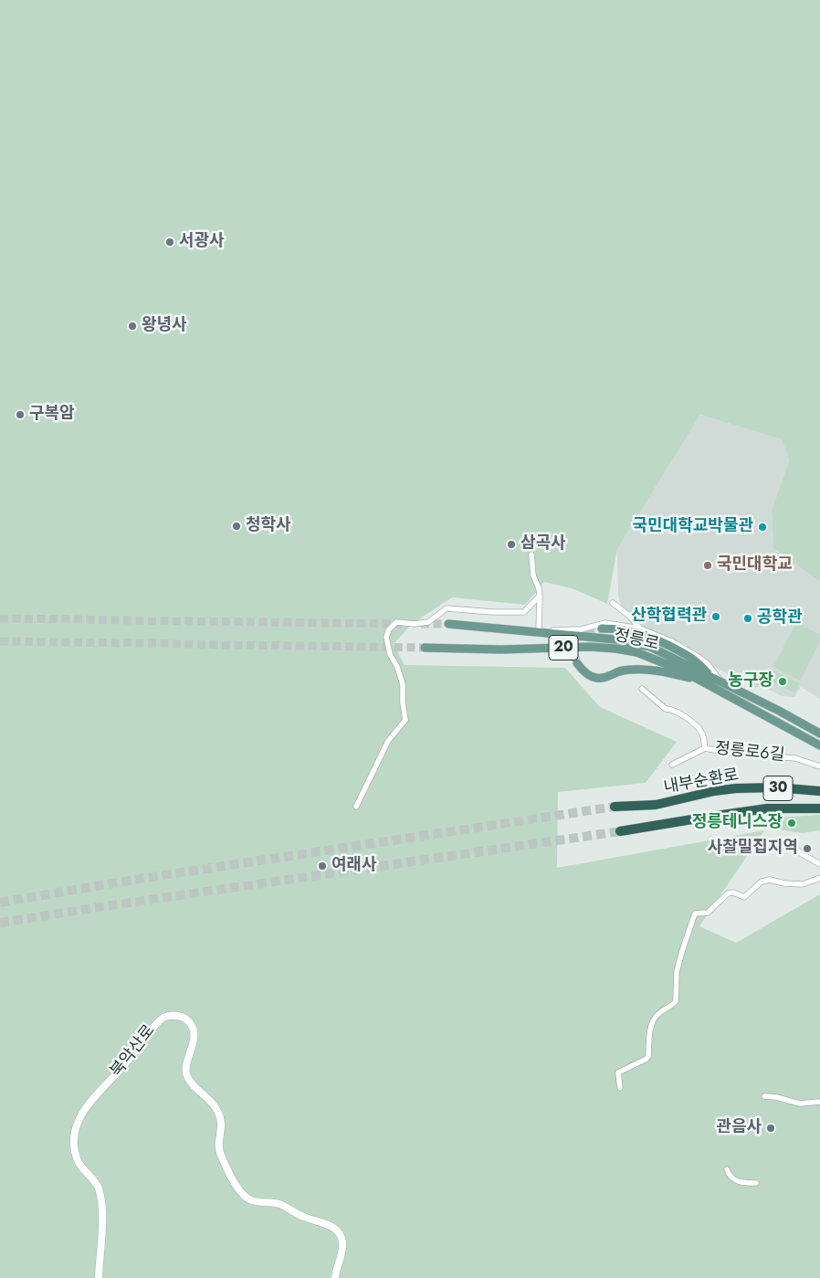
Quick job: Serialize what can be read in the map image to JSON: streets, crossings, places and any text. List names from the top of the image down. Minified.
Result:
{"streets":{"highway":["내부순환로","30"],"main road":["정릉로","20"],"street":["정릉로6길","북악산로"]},"places":["서광사","왕녕사","구복암","청학사","국민대학교박물관","삼곡사","국민대학교","산학협력관","공학관","농구장","정릉테니스장","사찰밀집지역","여래사","관음사"]}
